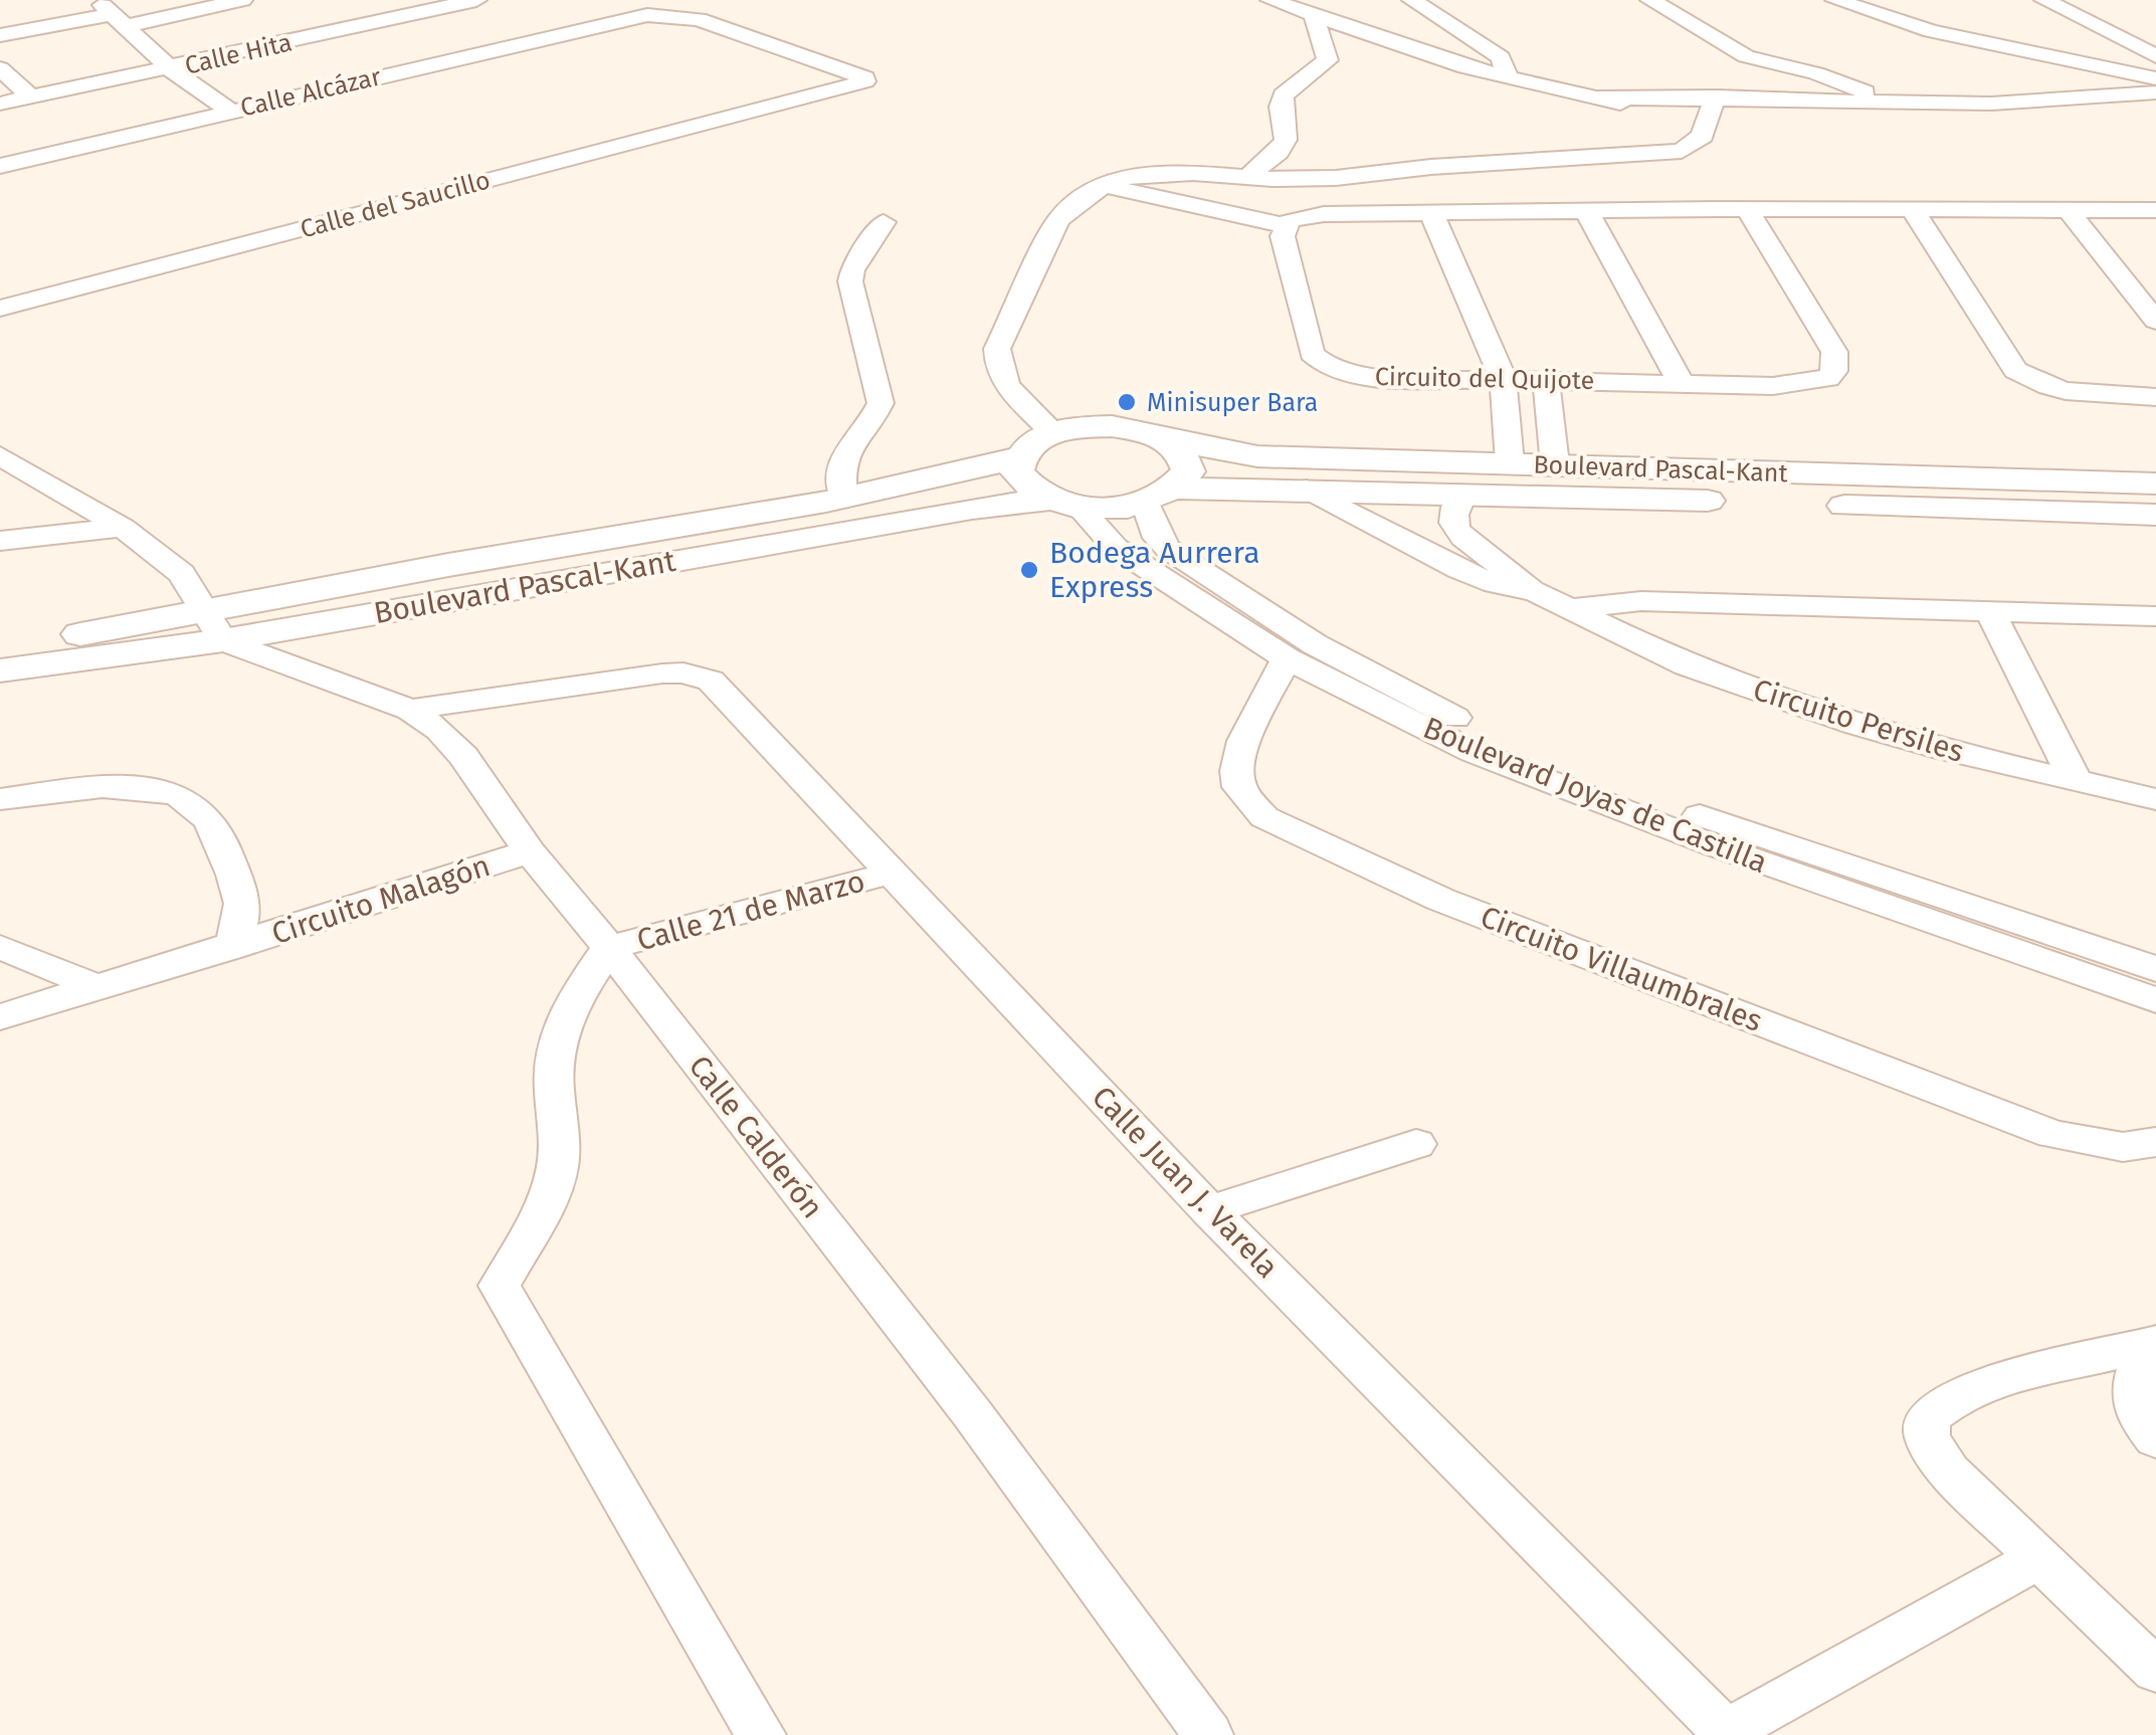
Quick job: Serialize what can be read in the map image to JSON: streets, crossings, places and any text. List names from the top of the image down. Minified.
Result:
{"streets":{"street":["Calle Hita","Calle Alcázar","Calle del Saucillo","Circuito del Quijote","Boulevard Pascal-Kant","Circuito Persiles","Boulevard Joyas de Castilla","Circuito Malagón","Calle 21 de Marzo","Circuito Villaumbrales","Calle Calderón","Calle Juan J. Varela"]},"crossings":[["Calle Alcázar","Calle del Saucillo"],["Boulevard Pascal-Kant","Circuito Persiles"],["Boulevard Pascal-Kant","Boulevard Joyas de Castilla"],["Boulevard Pascal-Kant","Calle Calderón"],["Boulevard Joyas de Castilla","Circuito Villaumbrales"],["Circuito Malagón","Calle Calderón"],["Calle 21 de Marzo","Calle Calderón"],["Calle 21 de Marzo","Calle Juan J. Varela"],["Calle Calderón","Calle Juan J. Varela"]],"places":["Minisuper Bara","Bodega Aurrera Express"]}
